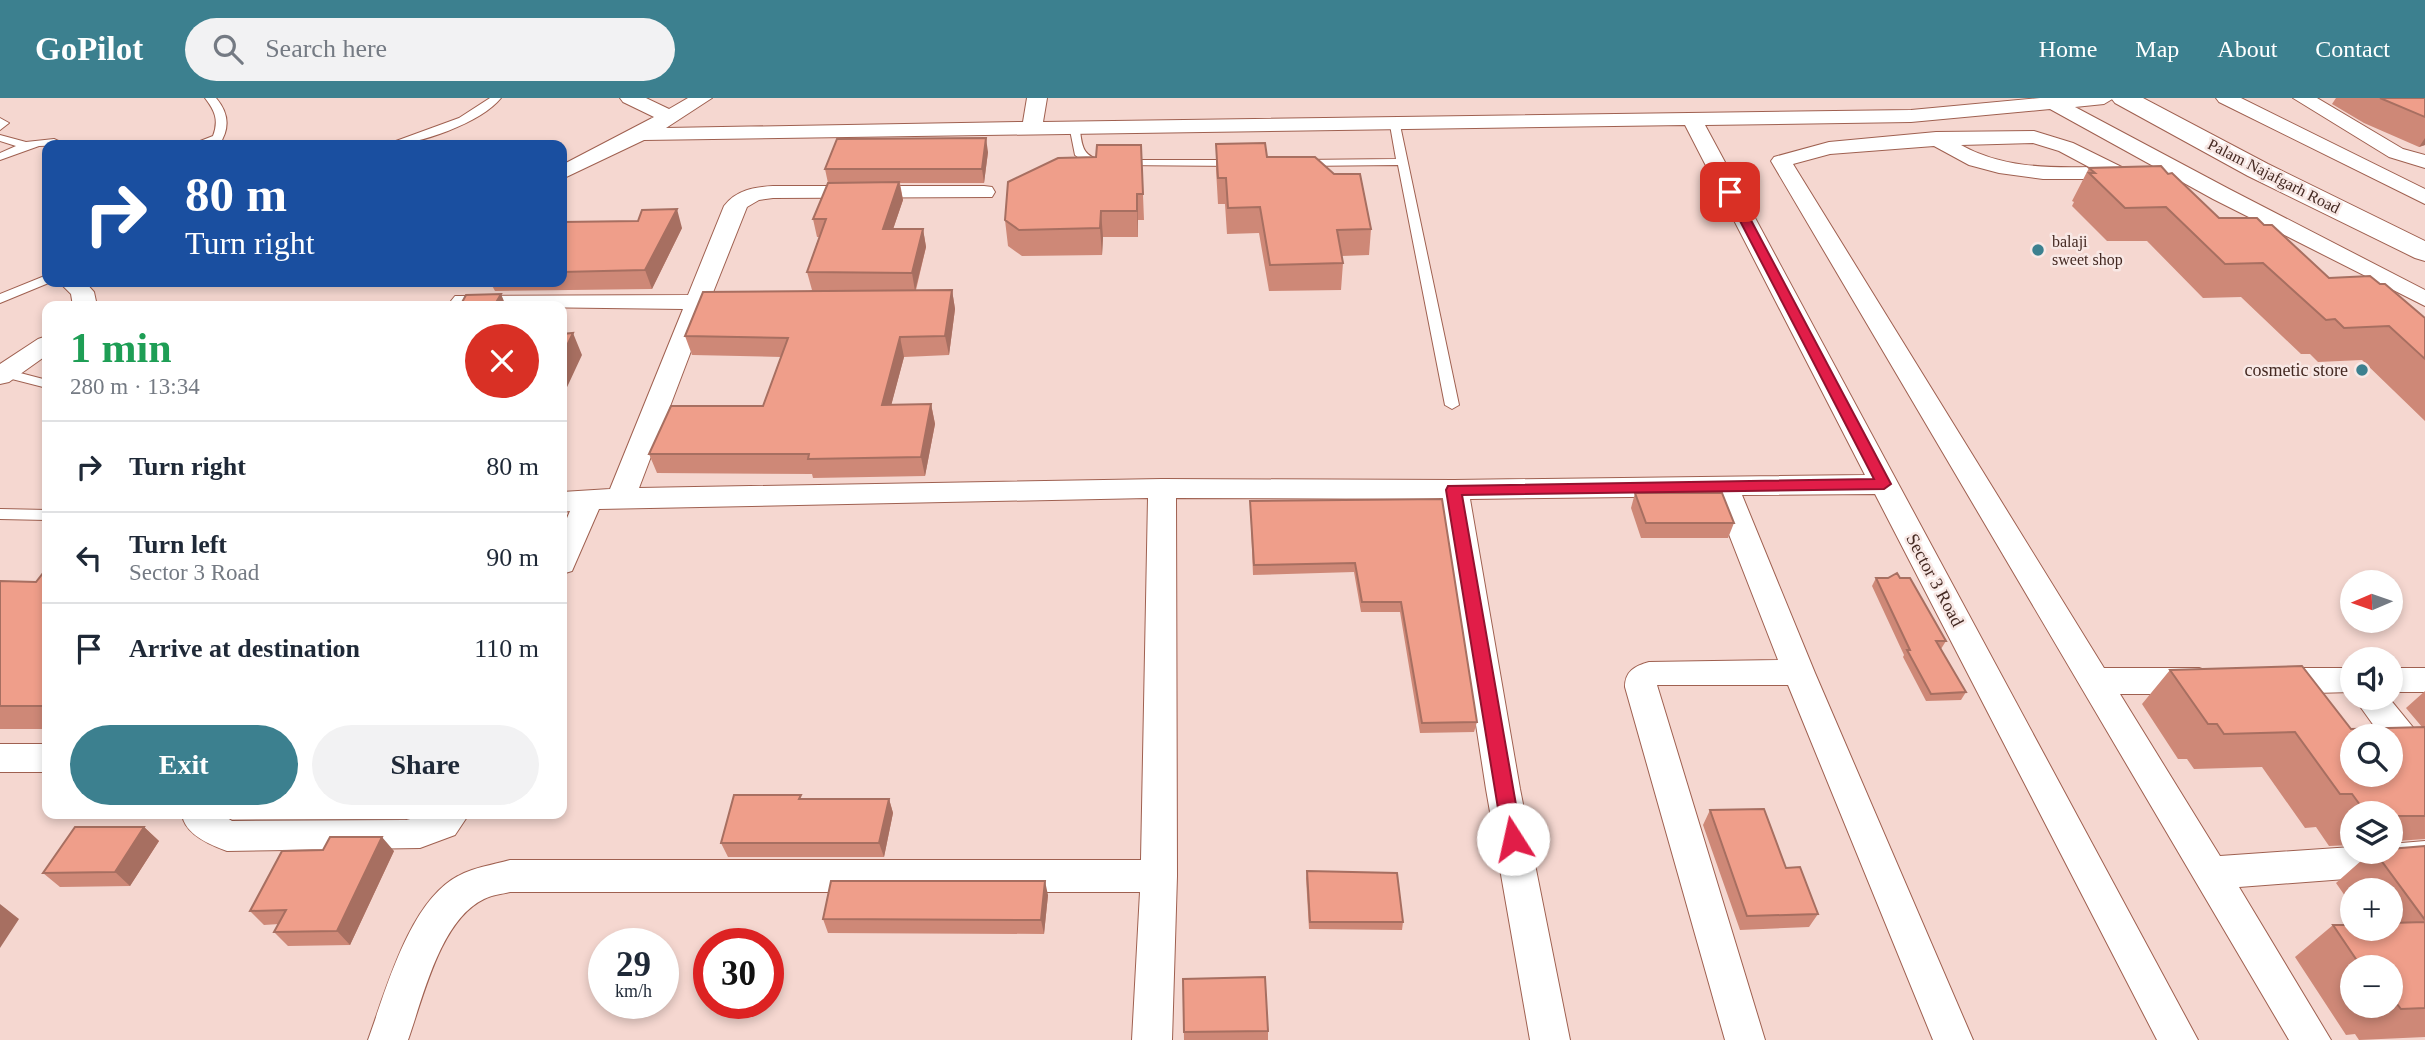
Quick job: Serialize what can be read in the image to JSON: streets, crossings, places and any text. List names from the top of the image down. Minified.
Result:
{"streets":{"main road":["Palam Najafgarh Road"],"street":["Sector 3 Road"]},"places":["balaji sweet shop","cosmetic store"],"north":"left","page":{"header":"GoPilot","search":"Search here","nav":["Home","Map","About","Contact"],"turn":["80 m","Turn right"],"heading":["1 min","280 m · 13:34"],"list":[{"name":"Turn right","value":"80 m"},{"name":"Turn left","note":"Sector 3 Road","value":"90 m"},{"name":"Arrive at destination","value":"110 m"}],"map_buttons":["+","−"],"buttons":["Exit","Share"],"speed":"29 km/h","limit":"30"}}
